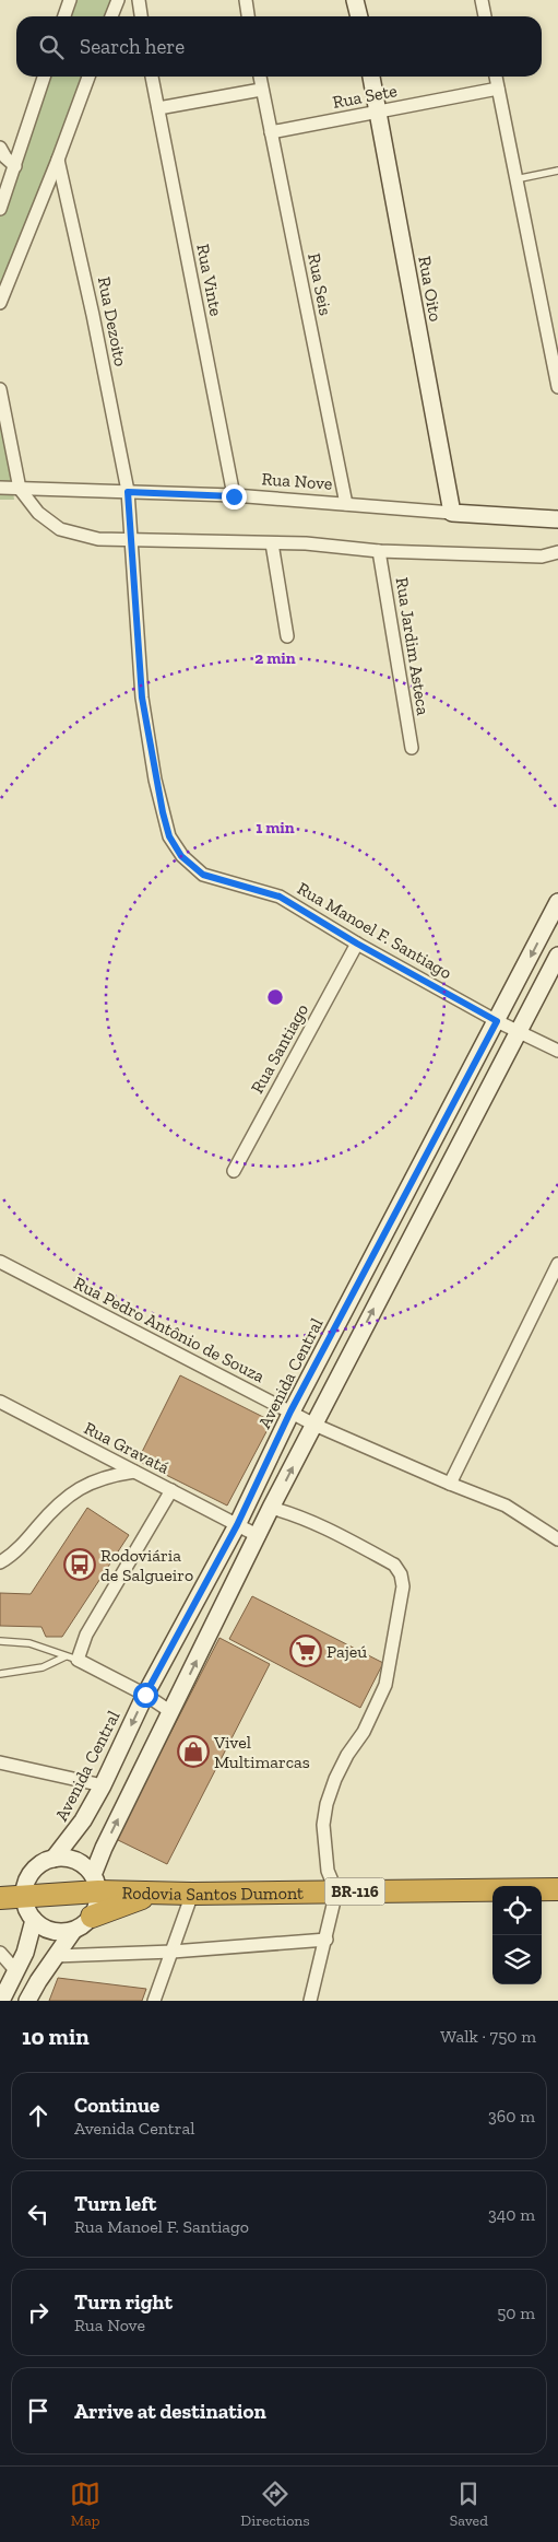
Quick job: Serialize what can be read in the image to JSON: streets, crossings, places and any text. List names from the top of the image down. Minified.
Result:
{"streets":{"highway":["BR-116","Rodovia Santos Dumont"],"street":["Rua Sete","Rua Vinte","Rua Seis","Rua Oito","Rua Dezoito","Rua Nove","Rua Jardim Asteca","Rua Manoel F. Santiago","Rua Santiago","Rua Pedro Antônio de Souza","Avenida Central","Rua Gravatá"]},"crossings":[["Rua Sete","Rua Seis"],["Rua Sete","Rua Oito"],["Rua Vinte","Rua Nove"],["Rua Seis","Rua Nove"],["Rua Oito","Rua Nove"],["Rua Dezoito","Rua Nove"],["Rua Dezoito","Rua Manoel F. Santiago"],["Rua Nove","Rua Manoel F. Santiago"],["Rua Manoel F. Santiago","Rua Santiago"],["Rua Manoel F. Santiago","Avenida Central"],["Rua Pedro Antônio de Souza","Avenida Central"],["Avenida Central","Rua Gravatá"],["Avenida Central","Rodovia Santos Dumont"]],"places":{"bus stop":["Rodoviária de Salgueiro"],"supermarket":["Pajeú"],"shop":["Vivel Multimarcas"]},"page":{"search":"Search here","heading":["10 min","Walk · 750 m"],"list":[["Continue","Avenida Central","360 m"],["Turn left","Rua Manoel F. Santiago","340 m"],["Turn right","Rua Nove","50 m"],"Arrive at destination"],"nav":["Map","Directions","Saved"]},"rings":["2 min","1 min"]}
